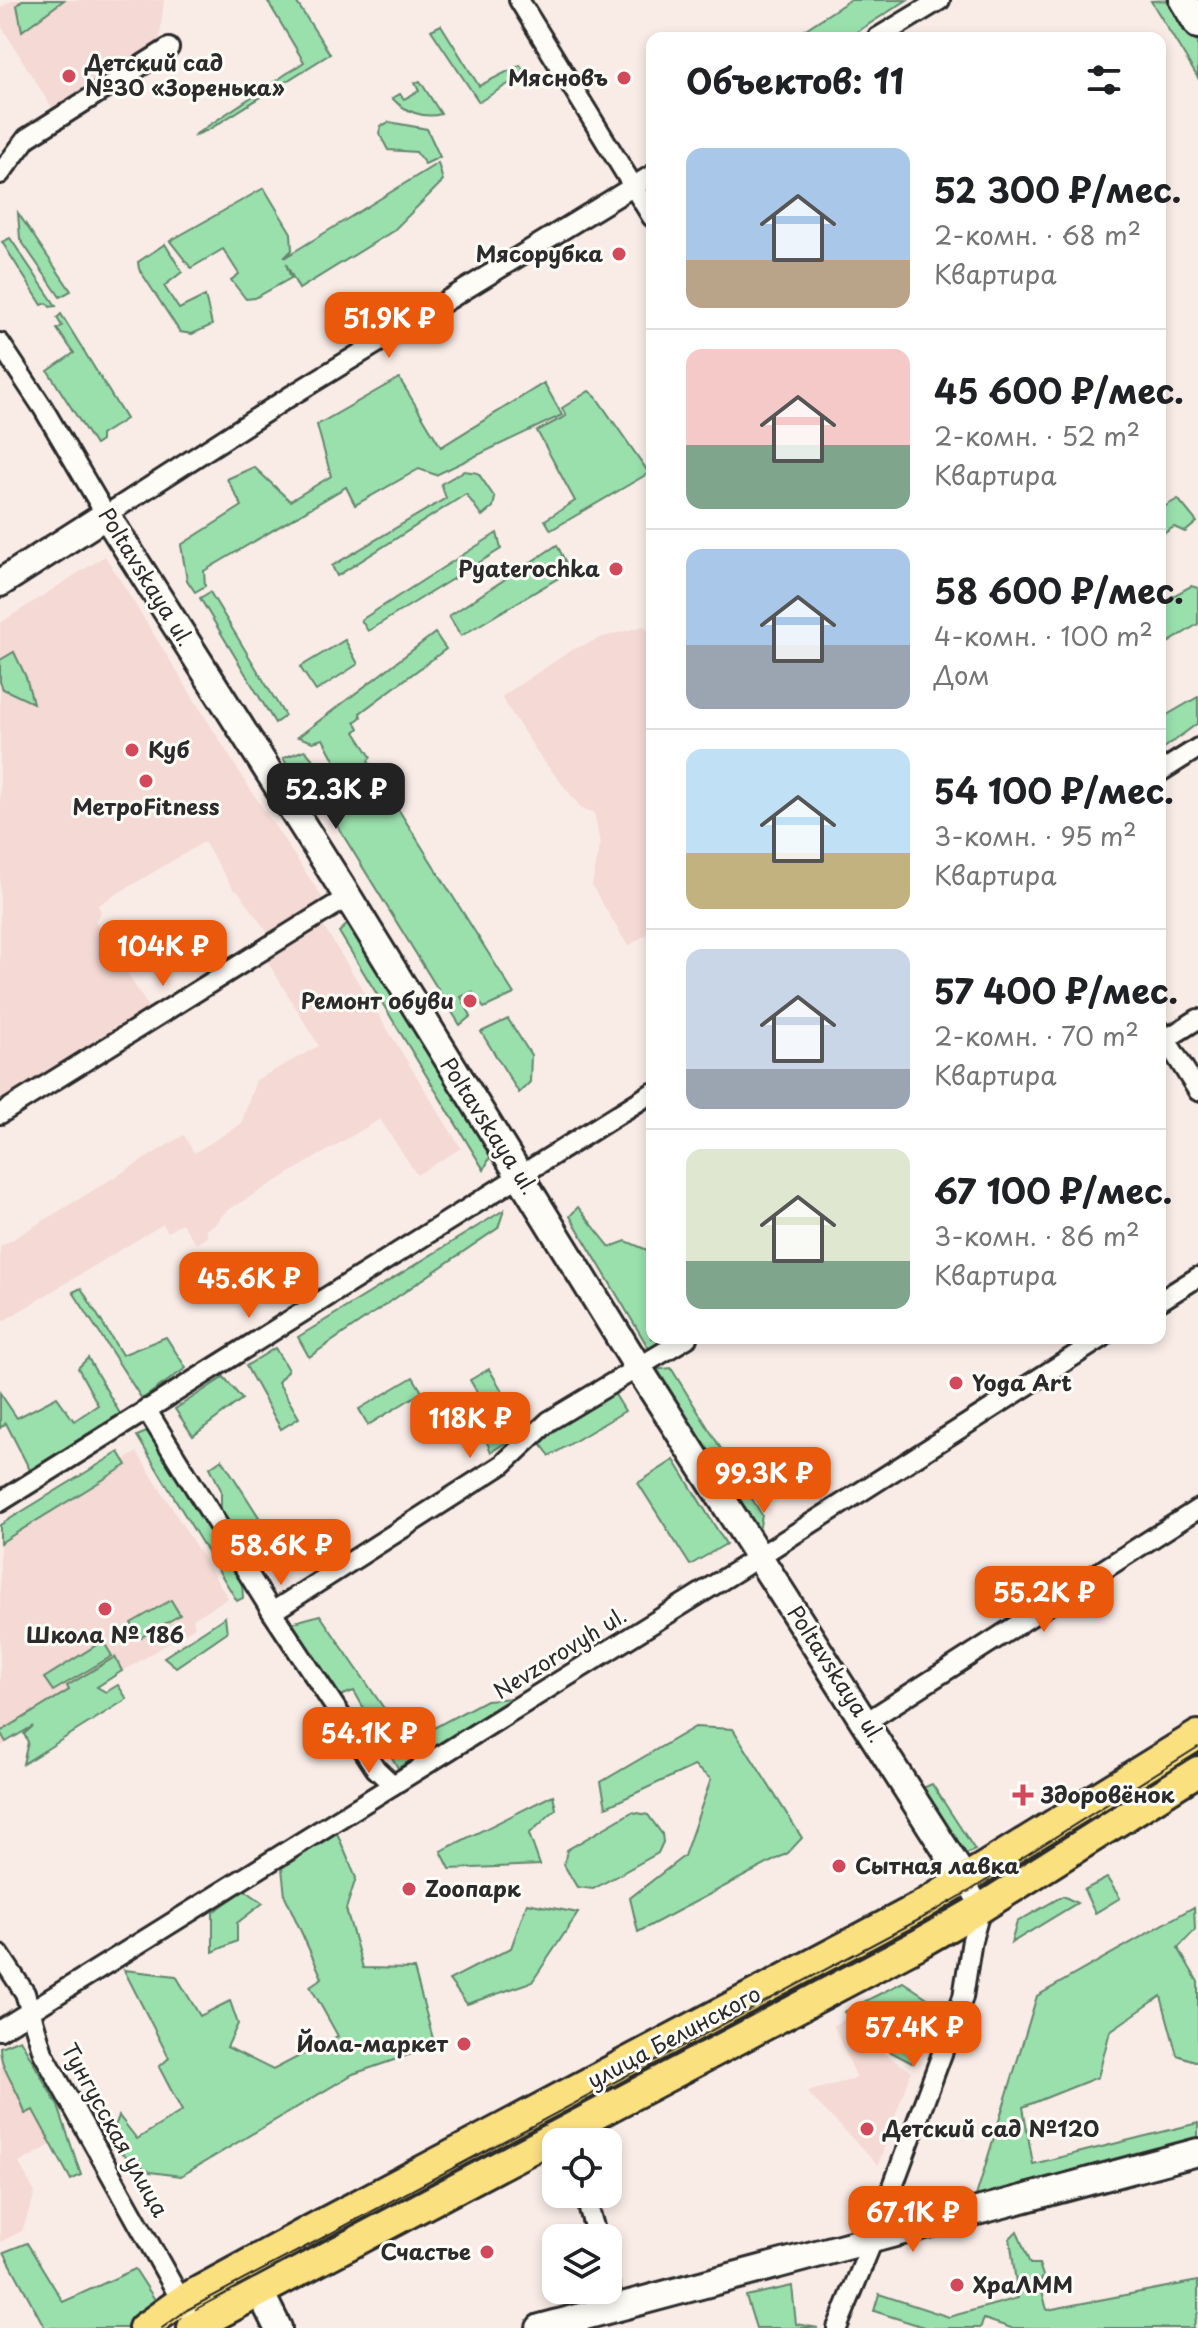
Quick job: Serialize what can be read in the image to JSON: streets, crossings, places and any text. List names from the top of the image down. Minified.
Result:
{"streets":{"main road":["улица Белинского"],"street":["Poltavskaya ul.","Nevzorovyh ul.","Тунгусская улица"]},"crossings":[["Poltavskaya ul.","Nevzorovyh ul."],["Poltavskaya ul.","улица Белинского"],["Nevzorovyh ul.","Тунгусская улица"],["улица Белинского","Тунгусская улица"]],"places":{"other":["Детский сад №30 «Зоренька»","Мясновъ","Мясорубка","Pyaterochka","Куб","МетроFitness","Ремонт обуви","Yoga Art","Школа № 186","Сытная лавка","Zooпарк","Йола-маркет","Детский сад №120","Счастье","ХраЛММ"],"health":["Здоровёнок"]},"page":{"heading":"Объектов: 11","list":[{"name":"52 300 ₽/мес.","note":"2-комн. · 68 m² · Квартира"},{"name":"45 600 ₽/мес.","note":"2-комн. · 52 m² · Квартира"},{"name":"58 600 ₽/мес.","note":"4-комн. · 100 m² · Дом"},{"name":"54 100 ₽/мес.","note":"3-комн. · 95 m² · Квартира"},{"name":"57 400 ₽/мес.","note":"2-комн. · 70 m² · Квартира"},{"name":"67 100 ₽/мес.","note":"3-комн. · 86 m² · Квартира"}],"price":["51.9K ₽","52.3K ₽","104K ₽","45.6K ₽","118K ₽","99.3K ₽","58.6K ₽","55.2K ₽","54.1K ₽","57.4K ₽","67.1K ₽"]}}
